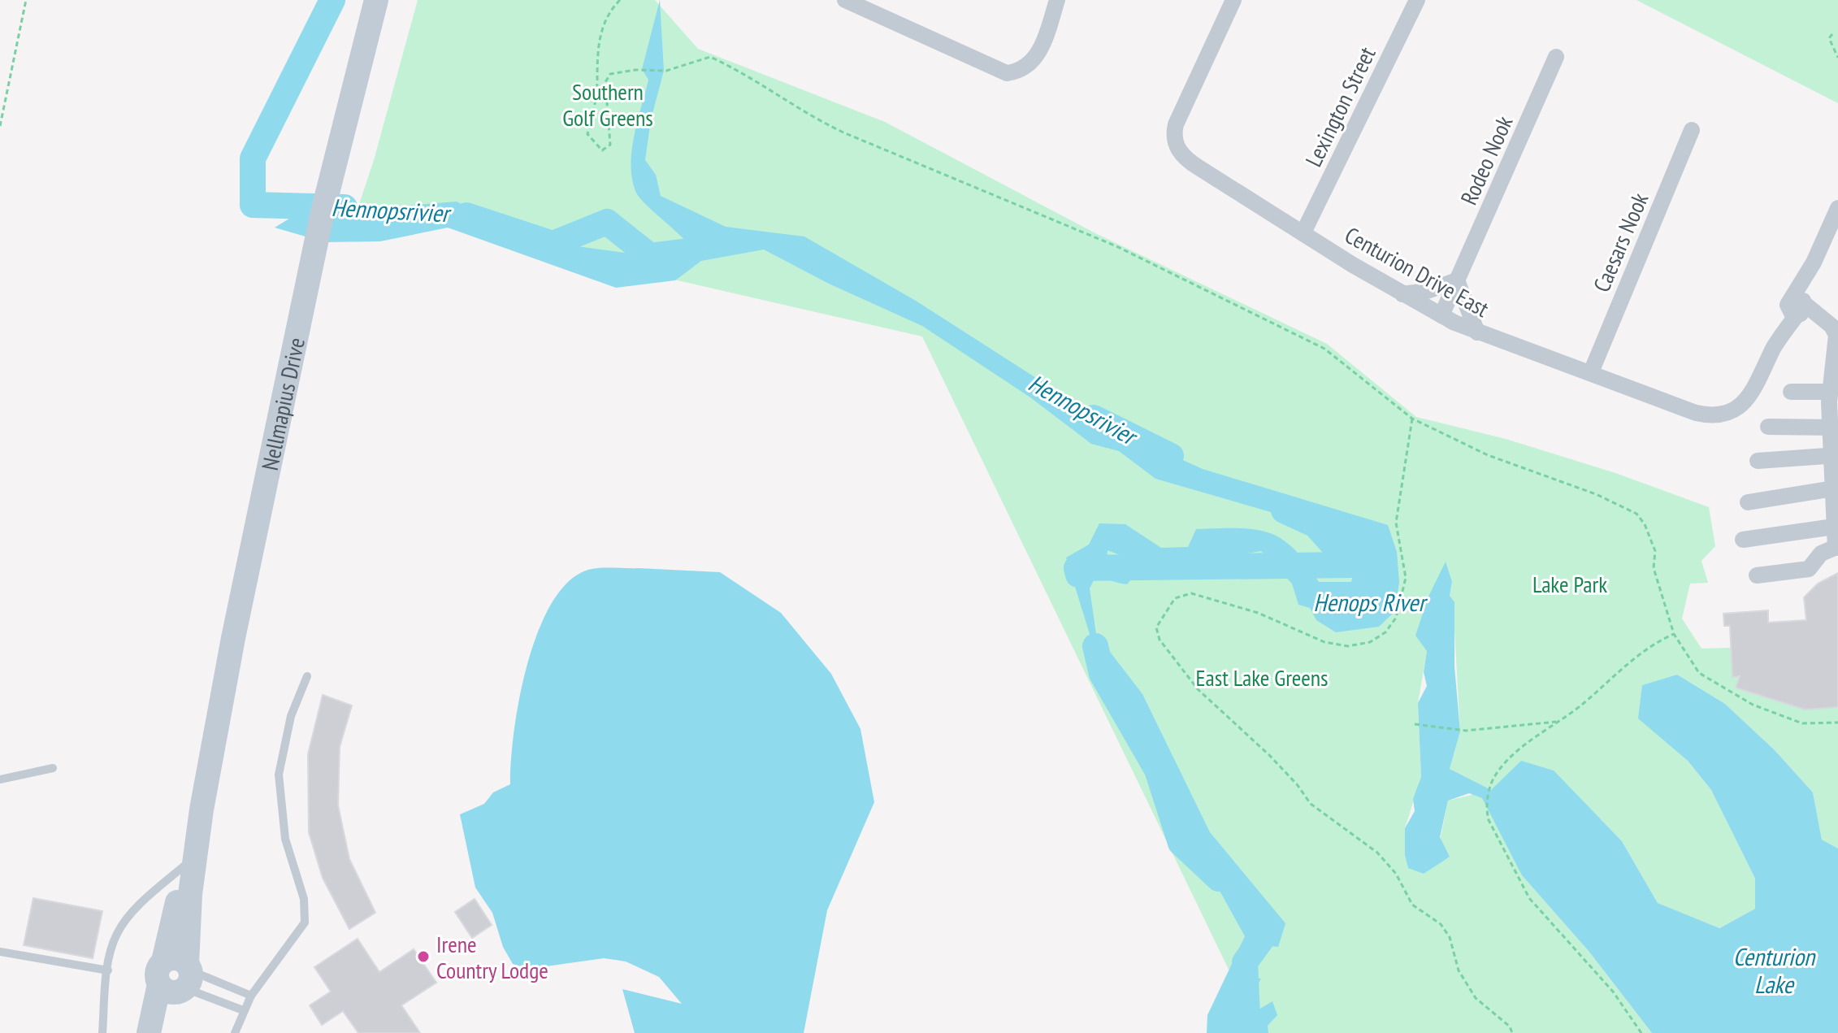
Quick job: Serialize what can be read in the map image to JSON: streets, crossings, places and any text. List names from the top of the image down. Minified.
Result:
{"streets":{"main road":["Nellmapius Drive"],"street":["Lexington Street","Rodeo Nook","Caesars Nook","Centurion Drive East"]},"crossings":[["Lexington Street","Centurion Drive East"],["Rodeo Nook","Centurion Drive East"],["Caesars Nook","Centurion Drive East"]],"water":["Hennopsrivier","Henops River","Centurion Lake"],"parks":["Southern Golf Greens","Lake Park","East Lake Greens"],"places":["Irene Country Lodge"]}
